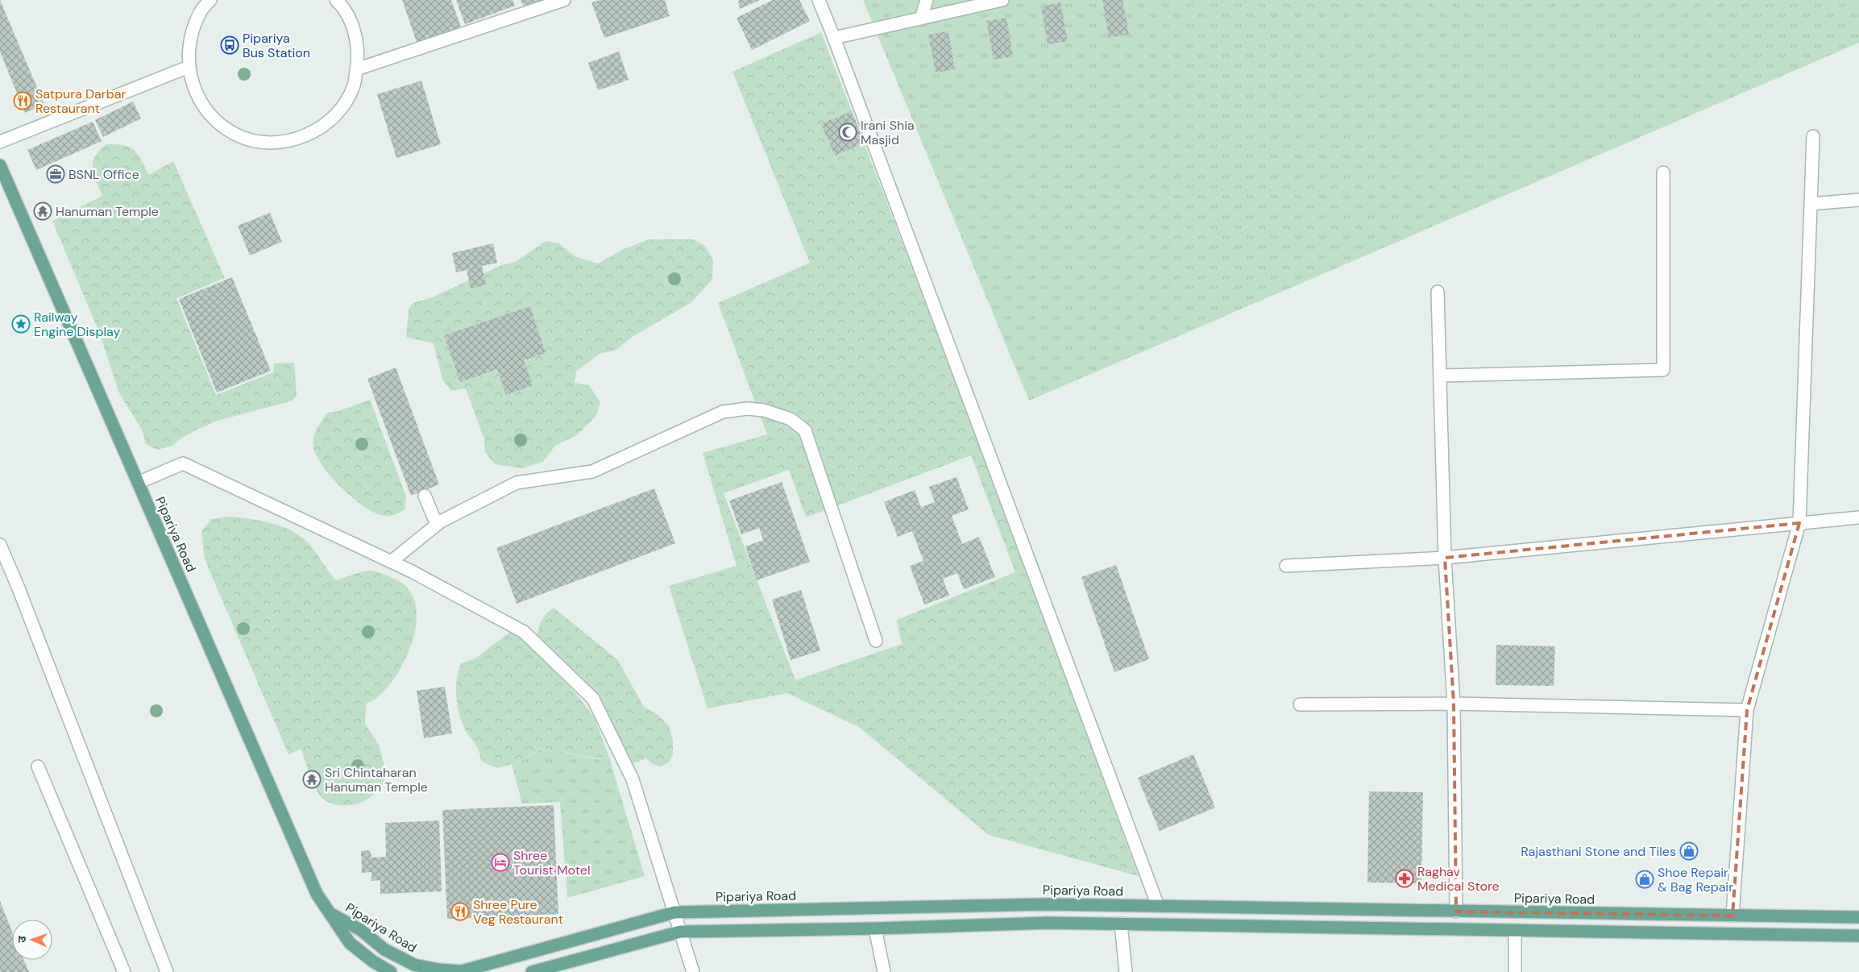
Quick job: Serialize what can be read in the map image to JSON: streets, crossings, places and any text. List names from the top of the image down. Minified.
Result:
{"streets":{"main road":["Pipariya Road"]},"places":{"bus stop":["Pipariya Bus Station"],"restaurant":["Satpura Darbar Restaurant","Shree Pure Veg Restaurant"],"mosque":["Irani Shia Masjid"],"office":["BSNL Office"],"temple":["Hanuman Temple","Sri Chintaharan Hanuman Temple"],"place":["Railway Engine Display"],"shop":["Rajasthani Stone and Tiles","Shoe Repair & Bag Repair"],"hotel":["Shree Tourist Motel"],"pharmacy":["Raghav Medical Store"]},"north":"left"}
